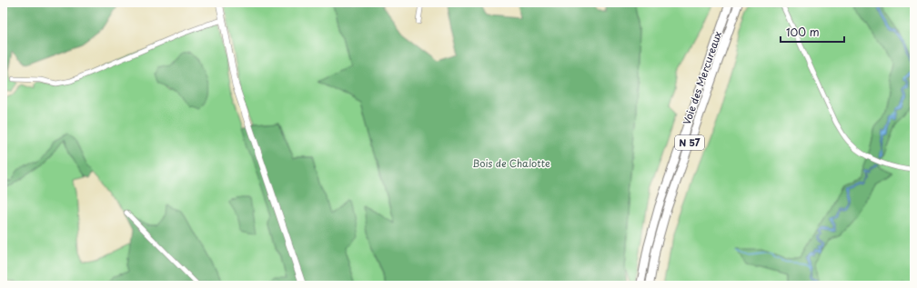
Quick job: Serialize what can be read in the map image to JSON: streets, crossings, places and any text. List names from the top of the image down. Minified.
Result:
{"streets":{"highway":["Voie des Mercureaux","N 57"]},"parks":["Bois de Chalotte"],"scale_bar":"100 m"}
